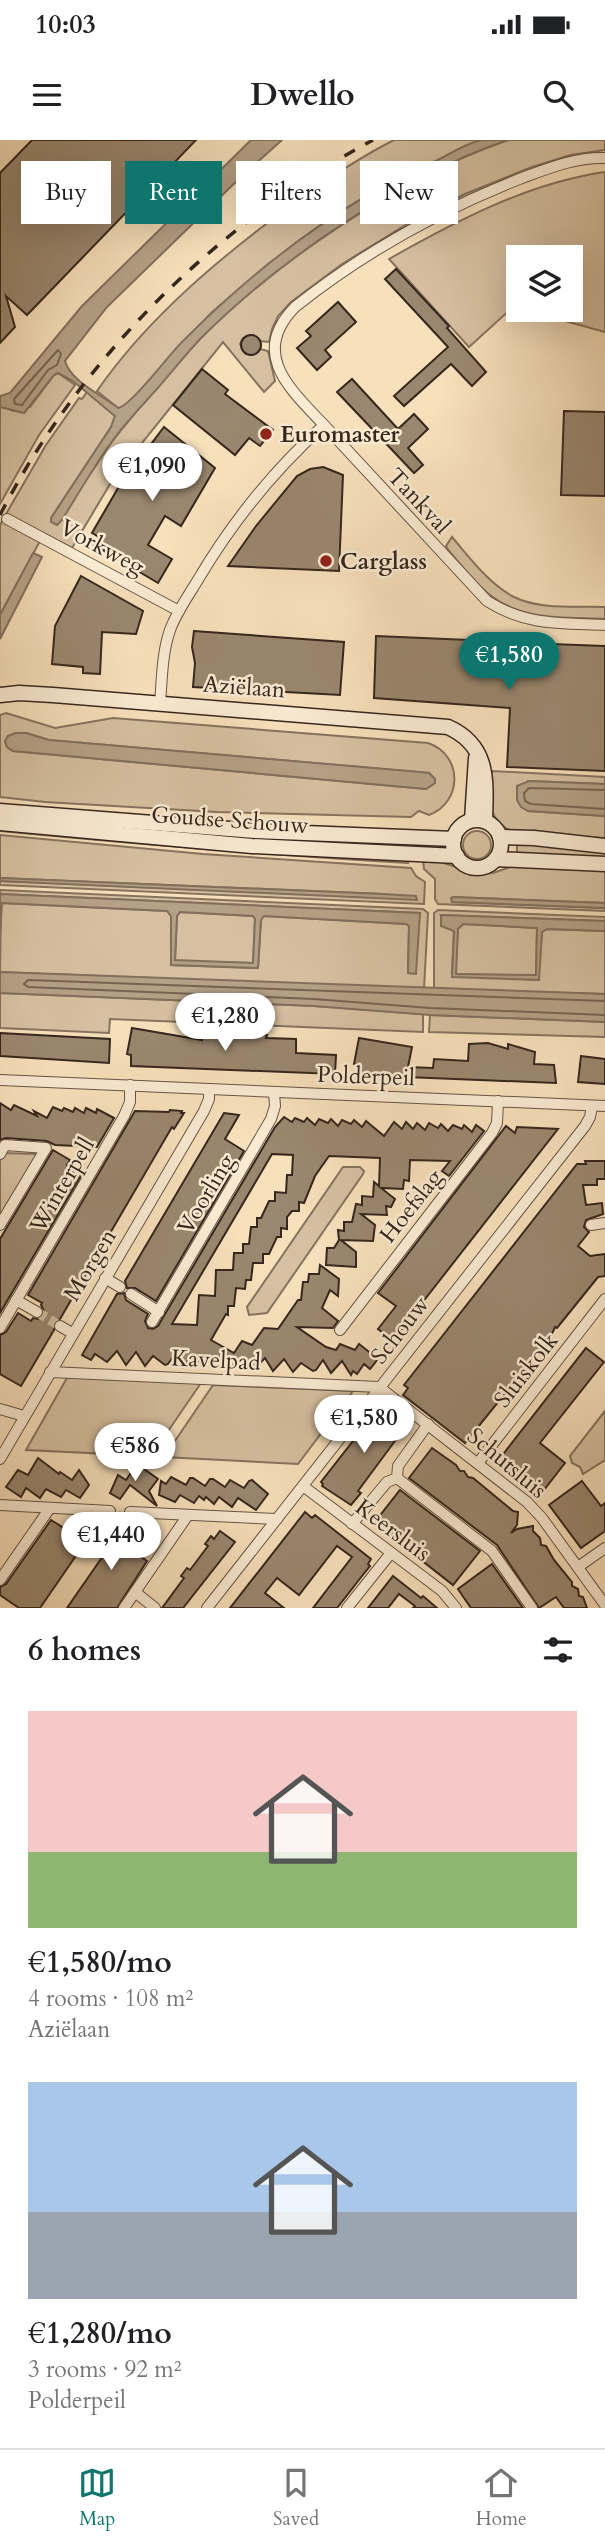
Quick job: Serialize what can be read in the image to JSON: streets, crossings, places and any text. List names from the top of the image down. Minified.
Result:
{"streets":{"main road":["Aziëlaan","Goudse Schouw"],"street":["Tankval","Vorkweg","Polderpeil","Winterpell","Voorling","Hoefslag","Morgen","Schouw","Kavelpad","Sluiskolk","Schutsluis","Keersluis"]},"crossings":[["Aziëlaan","Goudse Schouw"],["Polderpeil","Winterpell"],["Polderpeil","Voorling"],["Polderpeil","Hoefslag"],["Polderpeil","Morgen"],["Polderpeil","Schouw"],["Morgen","Kavelpad"],["Schouw","Kavelpad"],["Schouw","Schutsluis"],["Schouw","Keersluis"],["Kavelpad","Schutsluis"],["Sluiskolk","Schutsluis"]],"places":["Euromaster","Carglass"],"page":{"status":"10:03","header":"Dwello","chip":["Buy","Rent","Filters","New"],"price":["€1,090","€1,580","€1,280","€1,580","€586","€1,440"],"heading":"6 homes","list":[{"name":"€1,580/mo","note":"4 rooms · 108 m² · Aziëlaan"},{"name":"€1,280/mo","note":"3 rooms · 92 m² · Polderpeil"}],"tabs":["Map","Saved","Home"]}}
